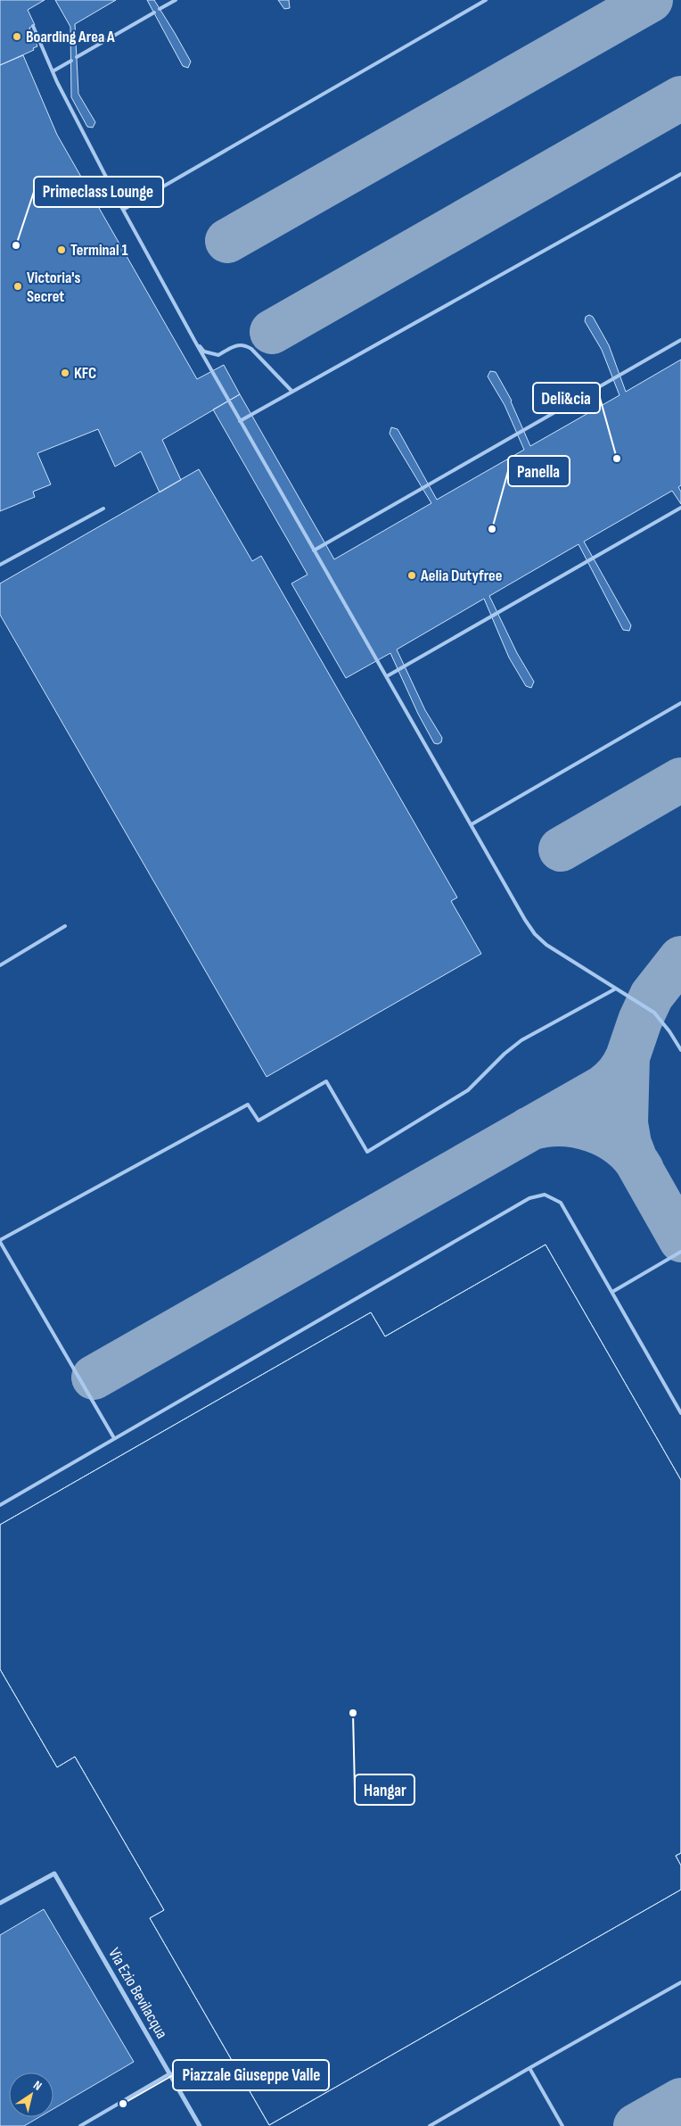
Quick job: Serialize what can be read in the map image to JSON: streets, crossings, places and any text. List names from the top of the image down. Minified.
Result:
{"streets":{"street":["Via Ezio Bevilacqua"]},"places":["Boarding Area A","Primeclass Lounge","Terminal 1","Victoria's Secret","KFC","Deli&cia","Panella","Aelia Dutyfree","Hangar","Piazzale Giuseppe Valle"],"north":"top right"}
